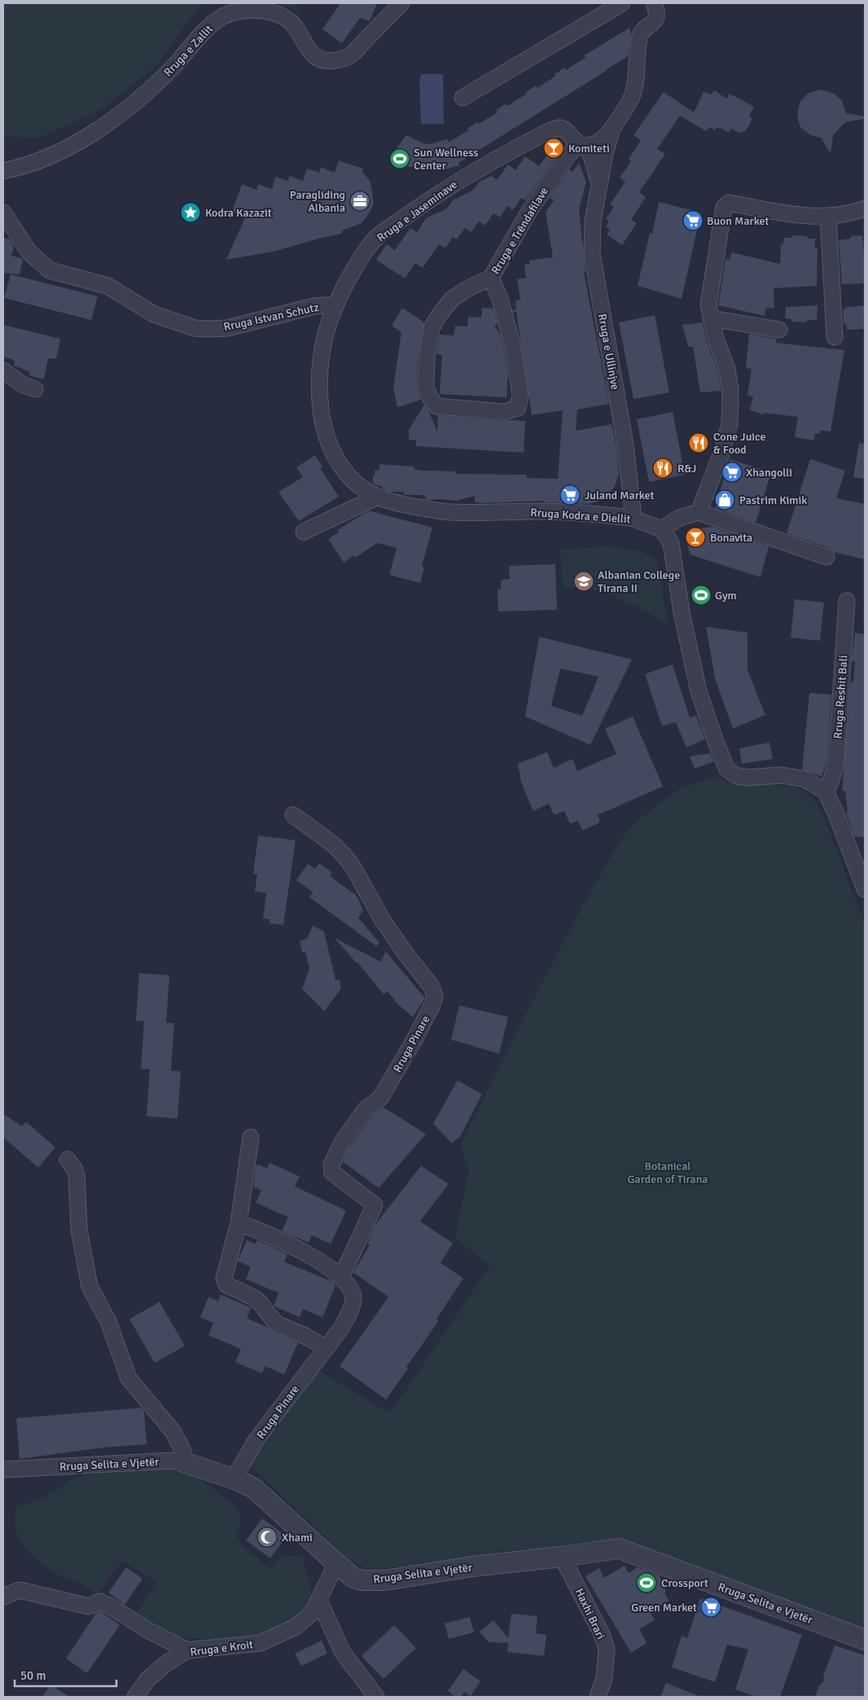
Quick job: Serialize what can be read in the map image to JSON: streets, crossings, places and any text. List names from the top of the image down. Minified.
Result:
{"streets":{"street":["Rruga e Zallit","Rruga e Jaseminave","Rruga e Trëndafilave","Rruga Istvan Schutz","Rruga e Ullinjve","Rruga Kodra e Diellit","Rruga Reshit Bali","Rruga Pinare","Rruga Selita e Vjetër","Haxhi Brari","Rruga e Kroit"]},"crossings":[["Rruga e Jaseminave","Rruga e Trëndafilave"],["Rruga e Jaseminave","Rruga Istvan Schutz"],["Rruga e Jaseminave","Rruga e Ullinjve"],["Rruga e Jaseminave","Rruga Kodra e Diellit"],["Rruga e Trëndafilave","Rruga e Ullinjve"],["Rruga Istvan Schutz","Rruga Kodra e Diellit"],["Rruga e Ullinjve","Rruga Kodra e Diellit"],["Rruga Pinare","Rruga Selita e Vjetër"],["Rruga Selita e Vjetër","Haxhi Brari"],["Rruga Selita e Vjetër","Rruga e Kroit"]],"parks":["Botanical Garden of Tirana"],"places":{"bar":["Komiteti","Bonavita"],"sports":["Sun Wellness Center","Gym","Crossport"],"office":["Paragliding Albania"],"place":["Kodra Kazazit"],"supermarket":["Buon Market","Xhangolli","Juland Market","Green Market"],"restaurant":["Cone Juice & Food","R&J"],"shop":["Pastrim Kimik"],"school or university":["Albanian College Tirana II"],"mosque":["Xhami"]},"scale_bar":"50 m"}
